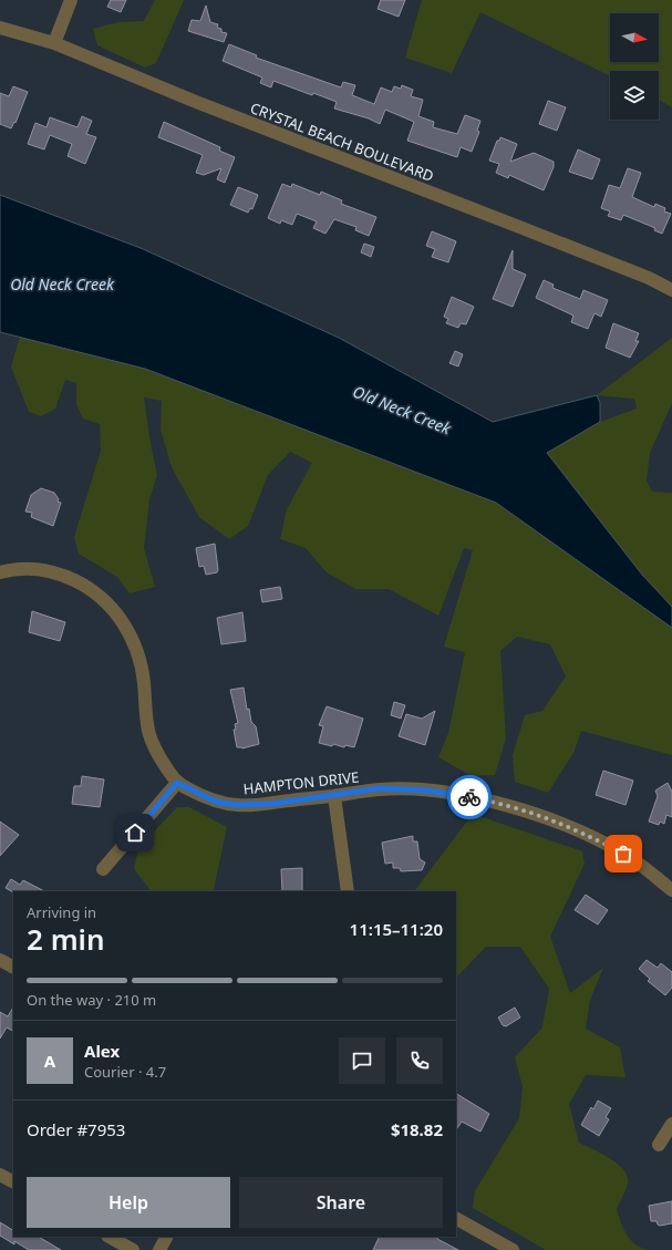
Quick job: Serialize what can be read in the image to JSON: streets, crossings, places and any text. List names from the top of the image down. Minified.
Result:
{"streets":{"street":["CRYSTAL BEACH BOULEVARD","HAMPTON DRIVE"]},"water":["Old Neck Creek"],"north":"right","page":{"heading":["2 min","Arriving in","11:15–11:20"],"panel":["Alex","Courier · 4.7","Order #7953","$18.82"],"bar":"On the way · 210 m","round":"A","buttons":["Help","Share"]}}
